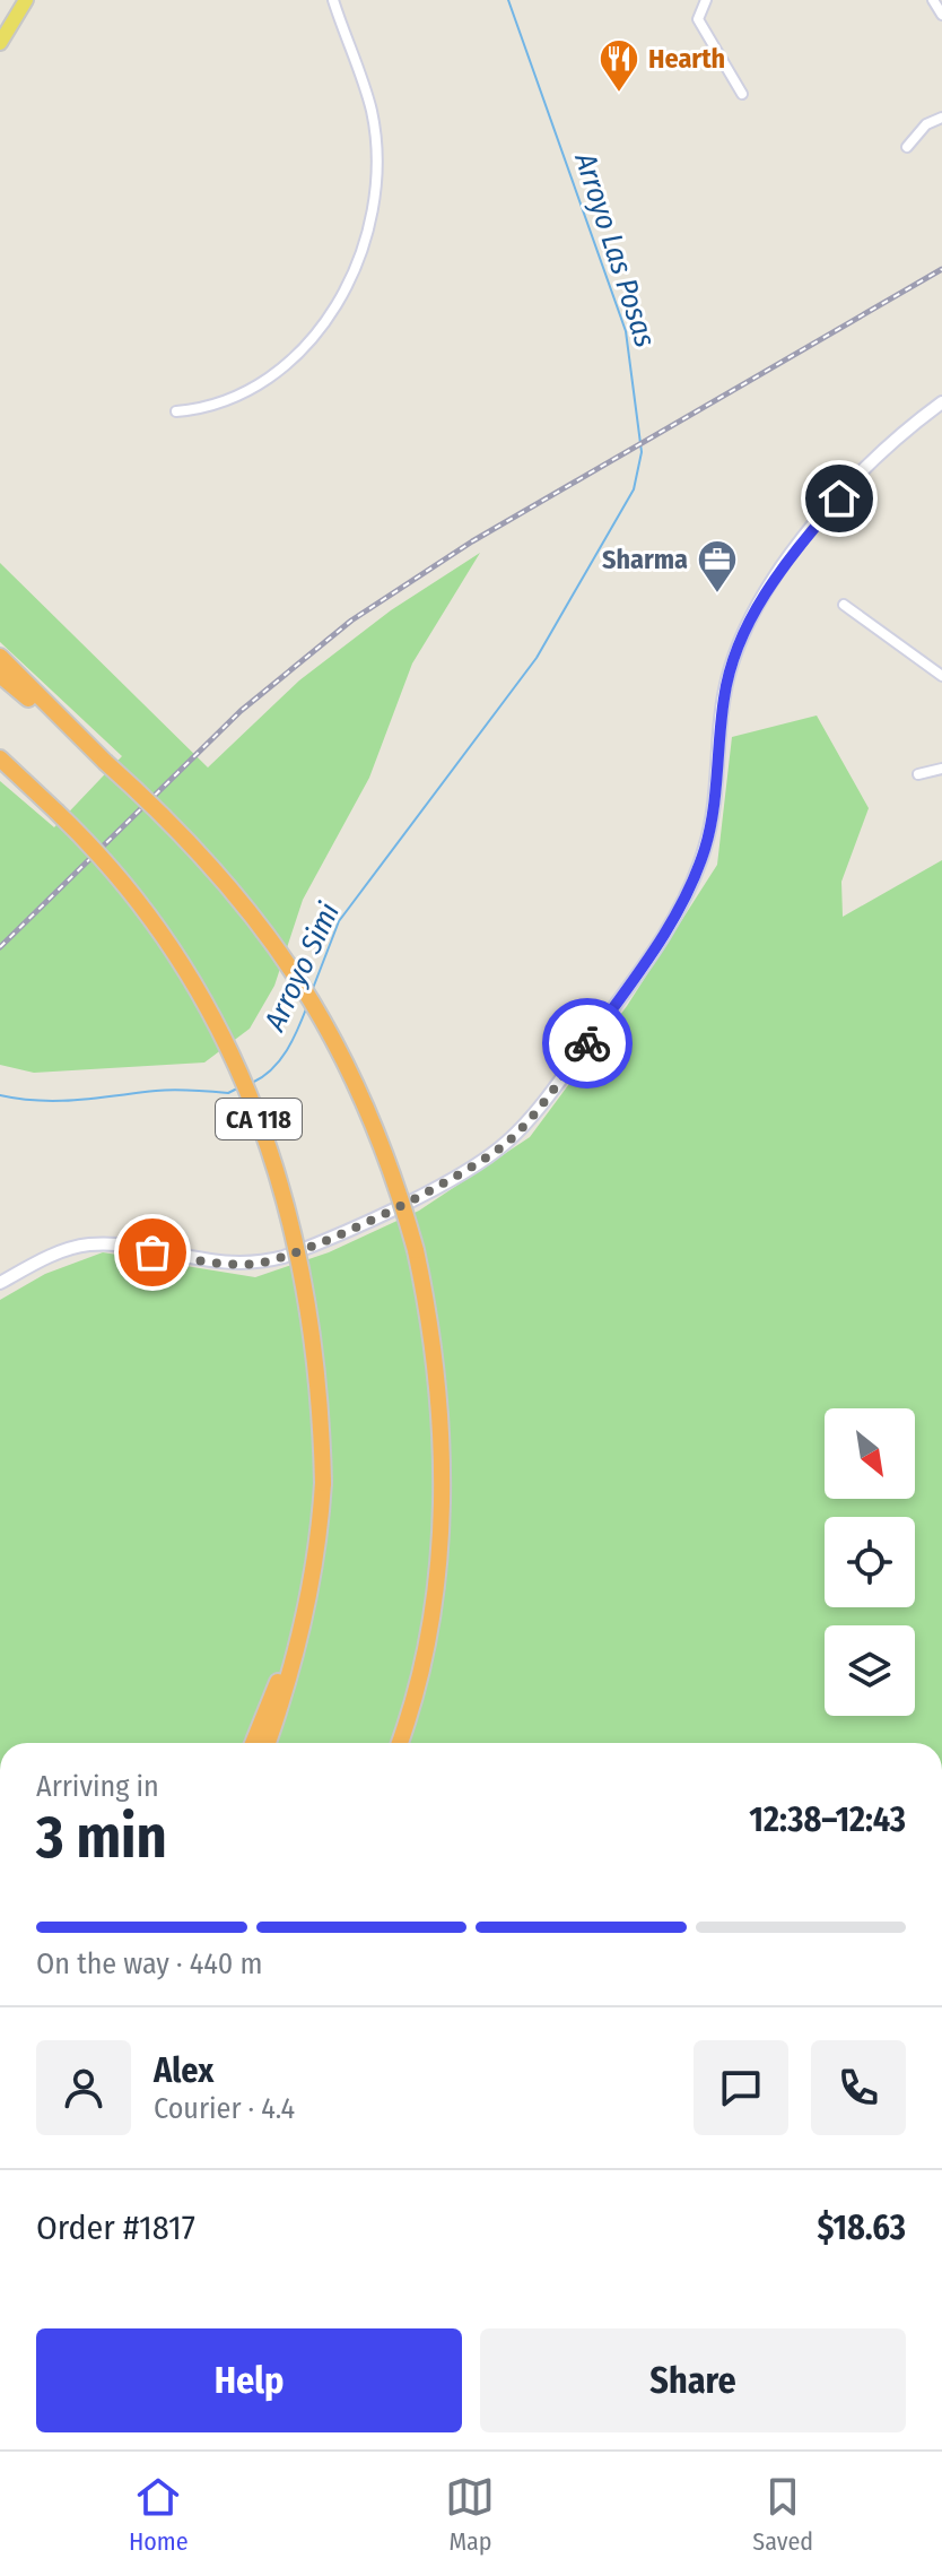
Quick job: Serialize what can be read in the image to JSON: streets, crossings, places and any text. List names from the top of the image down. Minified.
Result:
{"streets":{"highway":["CA 118"]},"water":["Arroyo Las Posas","Arroyo Simi"],"places":{"restaurant":["Hearth"],"office":["Sharma"]},"north":"bottom right","page":{"heading":["3 min","Arriving in","12:38–12:43"],"panel":["Alex","Courier · 4.4","Order #1817","$18.63"],"bar":"On the way · 440 m","buttons":["Help","Share"],"tabs":["Home","Map","Saved"]}}
